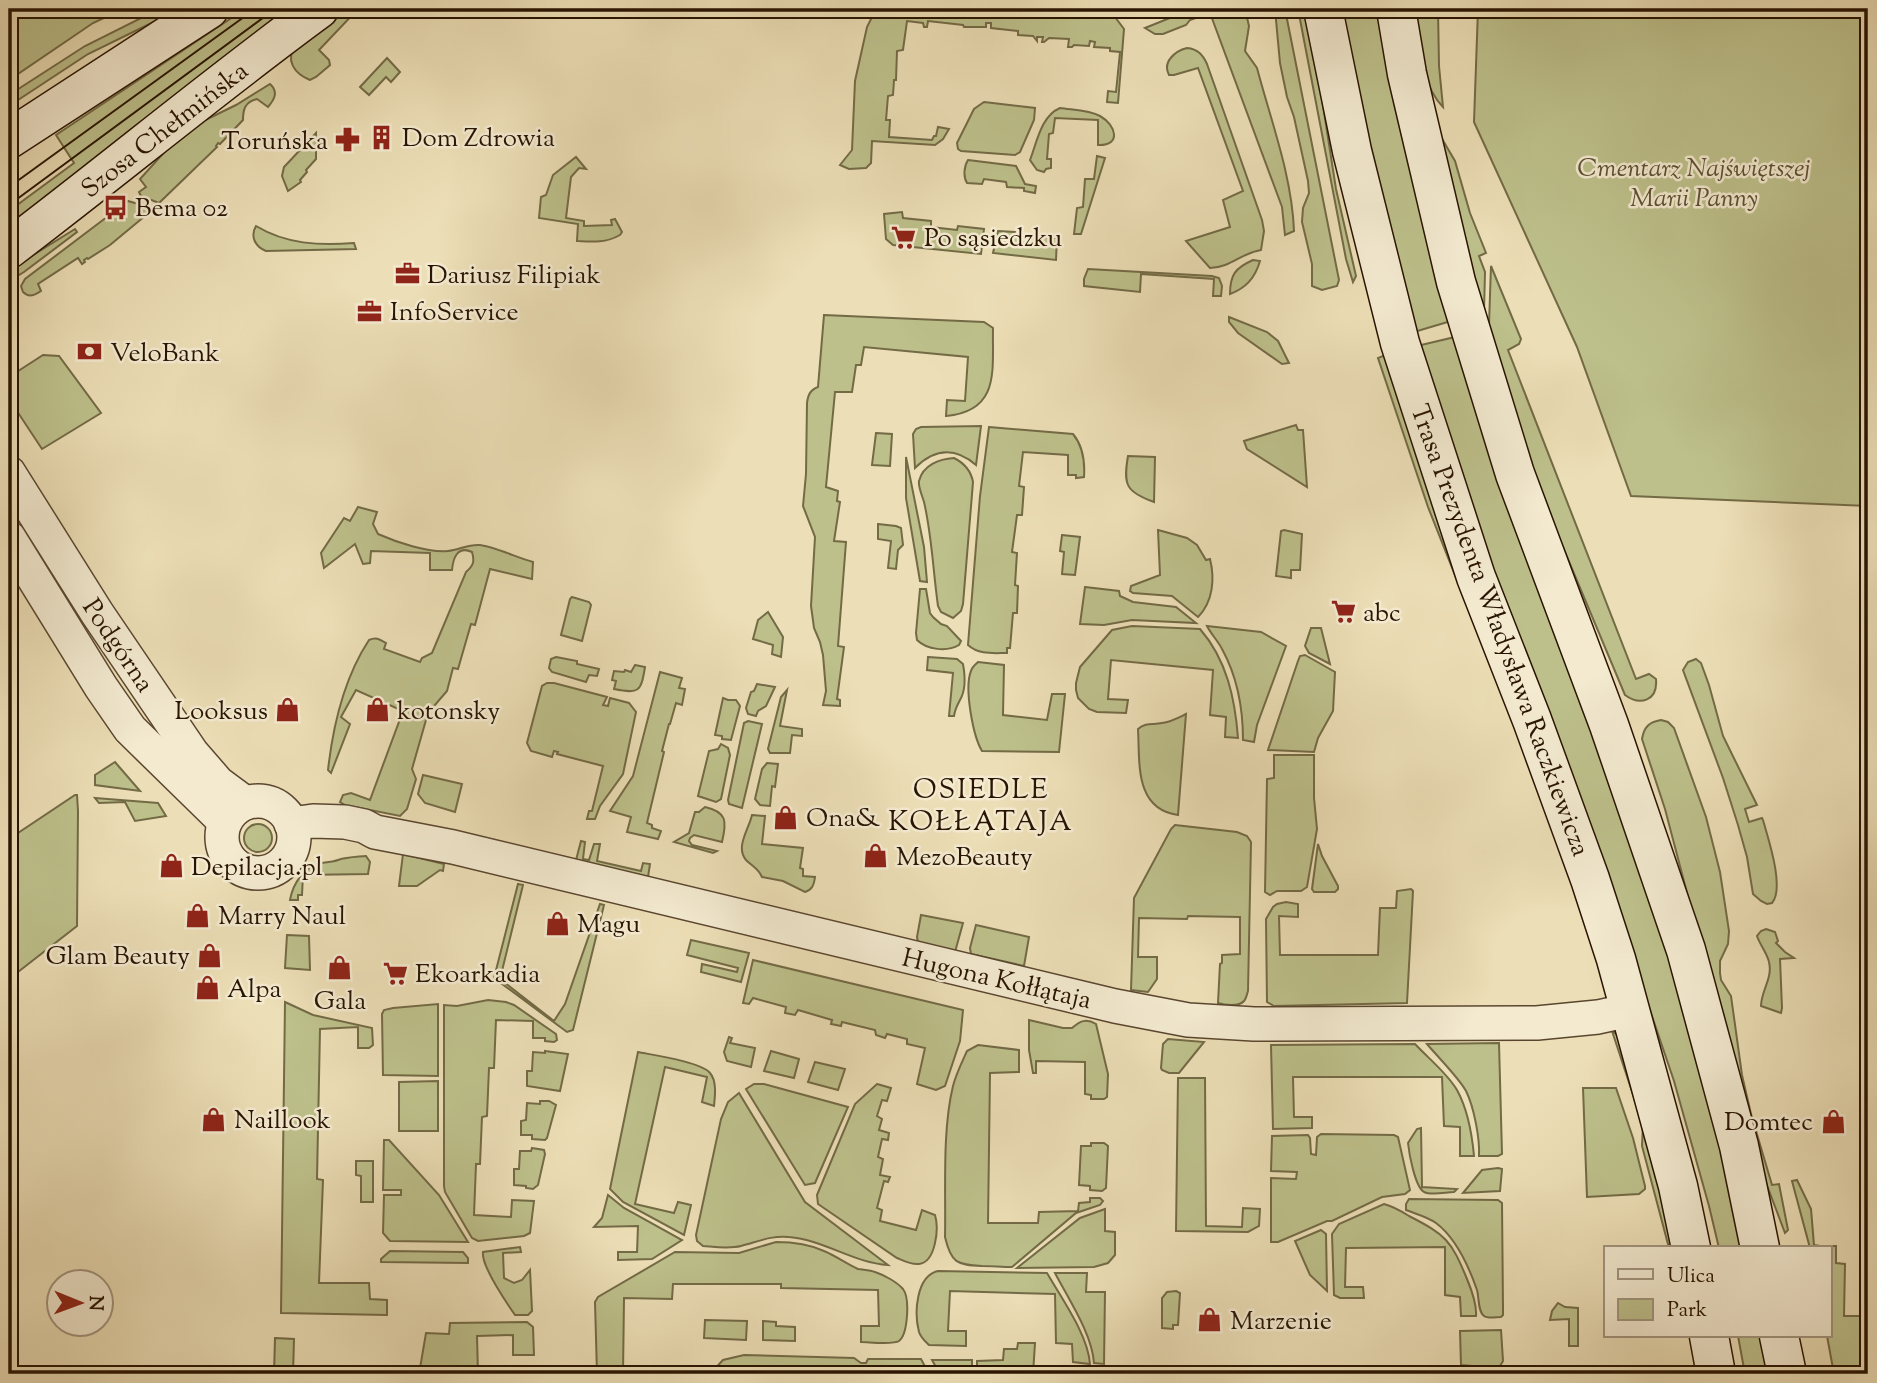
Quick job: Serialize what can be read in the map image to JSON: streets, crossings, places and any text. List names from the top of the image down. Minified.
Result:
{"streets":{"main road":["Szosa Chełmińska","Trasa Prezydenta Władysława Raczkiewicza"],"street":["Podgórna","Hugona Kołłątaja"]},"crossings":[["Trasa Prezydenta Władysława Raczkiewicza","Hugona Kołłątaja"],["Podgórna","Hugona Kołłątaja"]],"districts":["OSIEDLE KOŁŁĄTAJA"],"parks":["Cmentarz Najświętszej Marii Panny"],"places":{"building":["Dom Zdrowia"],"pharmacy":["Toruńska"],"bus stop":["Bema 02"],"supermarket":["Po sąsiedzku","abc","Ekoarkadia"],"office":["Dariusz Filipiak","InfoService"],"bank":["VeloBank"],"shop":["Looksus","kotonsky","Ona&","MezoBeauty","Depilacja.pl","Marry Naul","Magu","Glam Beauty","Gala","Alpa","Naillook","Domtec","Marzenie"]},"legend":["Ulica","Park"],"north":"right"}
